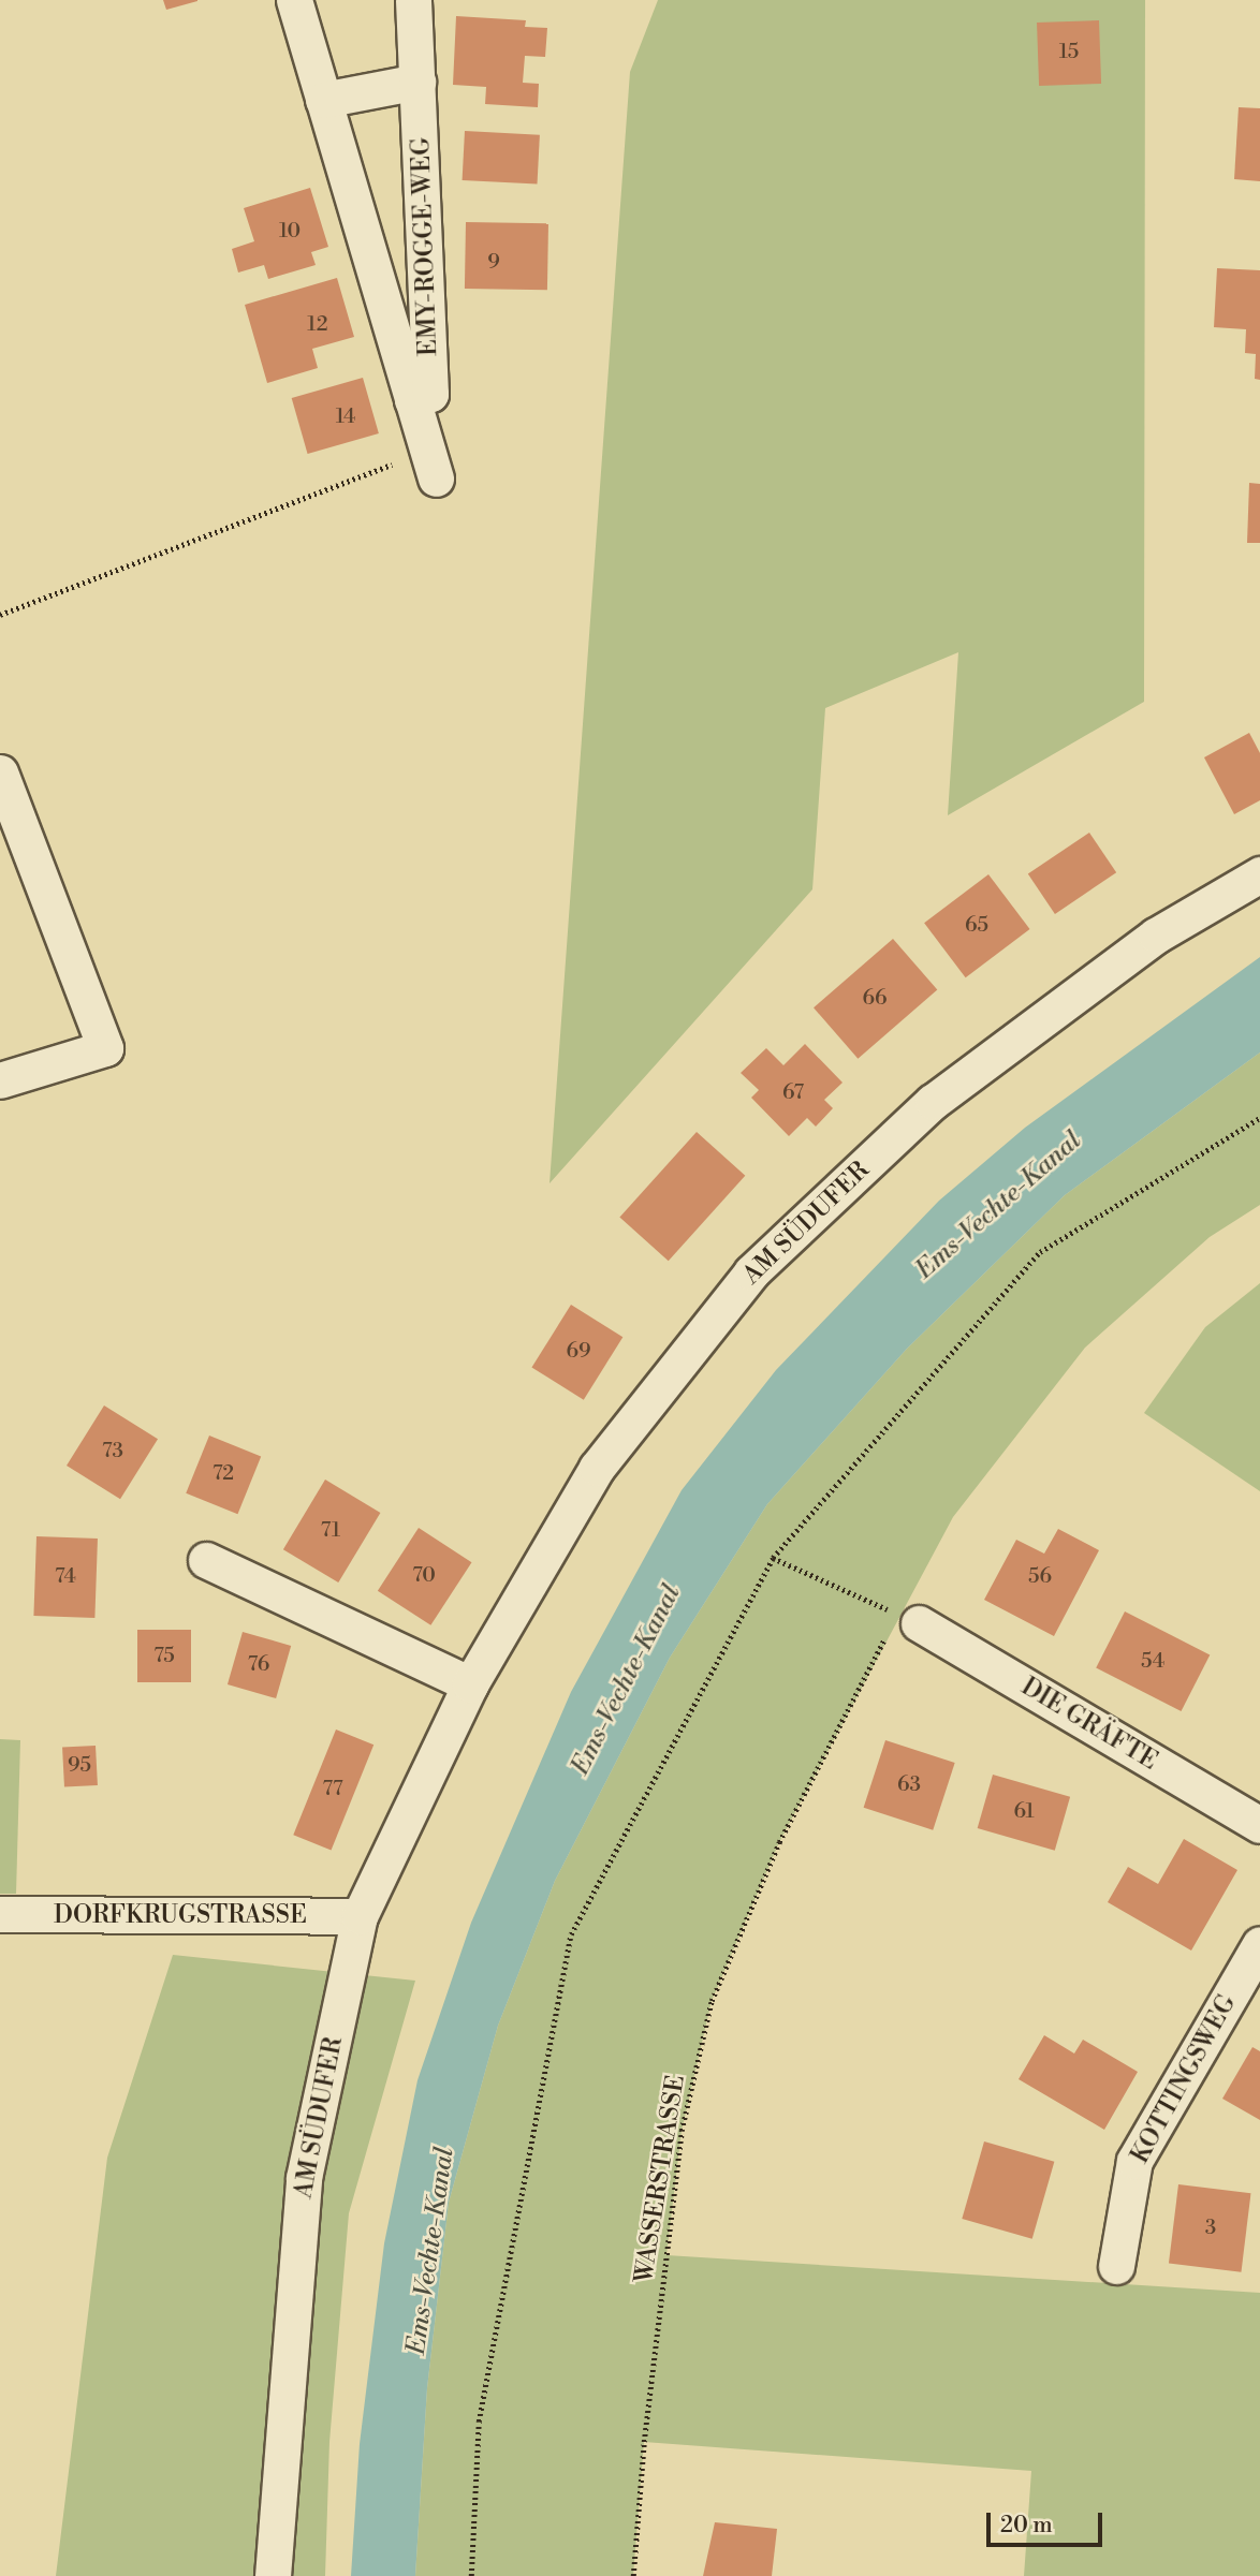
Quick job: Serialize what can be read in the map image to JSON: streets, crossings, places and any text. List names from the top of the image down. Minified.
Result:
{"streets":{"street":["EMY-ROGGE-WEG","AM SÜDUFER","DIE GRÄFTE","DORFKRUGSTRASSE","KOTTINGSWEG"],"path":["WASSERSTRASSE"]},"crossings":[["AM SÜDUFER","DORFKRUGSTRASSE"],["DIE GRÄFTE","WASSERSTRASSE"]],"water":["Ems-Vechte-Kanal"],"house_numbers":["15","10","9","12","14","65","66","67","69","73","72","71","70","74","56","75","54","76","95","63","77","61","3"],"scale_bar":"20 m"}
